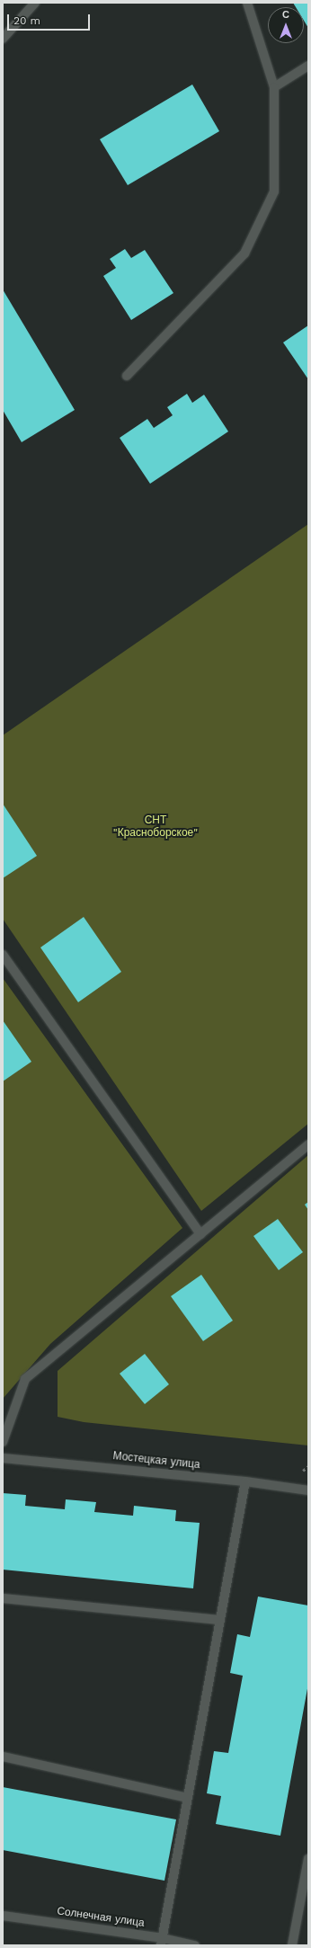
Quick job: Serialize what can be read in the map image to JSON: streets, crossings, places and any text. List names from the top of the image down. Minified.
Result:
{"streets":{"street":["Мостецкая улица","Солнечная улица"]},"parks":["СНТ \"Красноборское\""],"scale_bar":"20 m","north":"top"}
